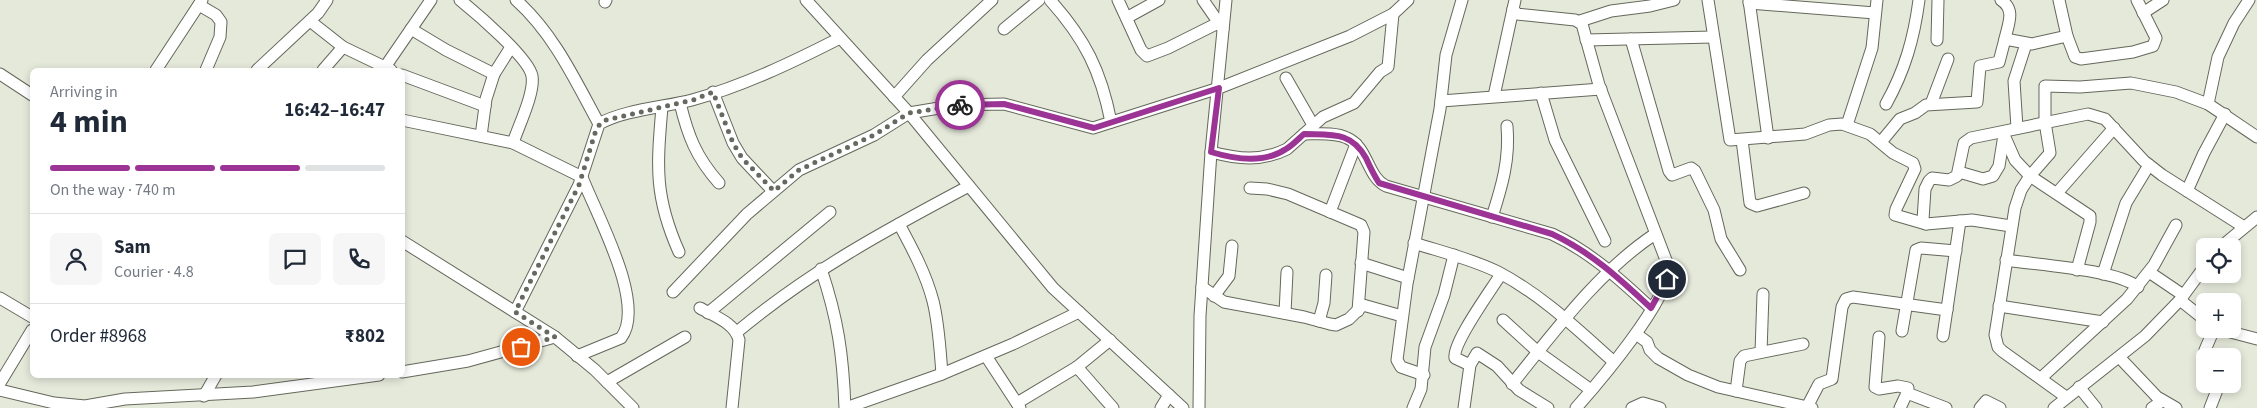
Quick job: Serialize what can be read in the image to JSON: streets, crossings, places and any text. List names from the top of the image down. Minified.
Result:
{"page":{"heading":["4 min","Arriving in","16:42–16:47"],"panel":["Sam","Courier · 4.8","Order #8968","₹802"],"bar":"On the way · 740 m","map_buttons":["+","−"]}}
